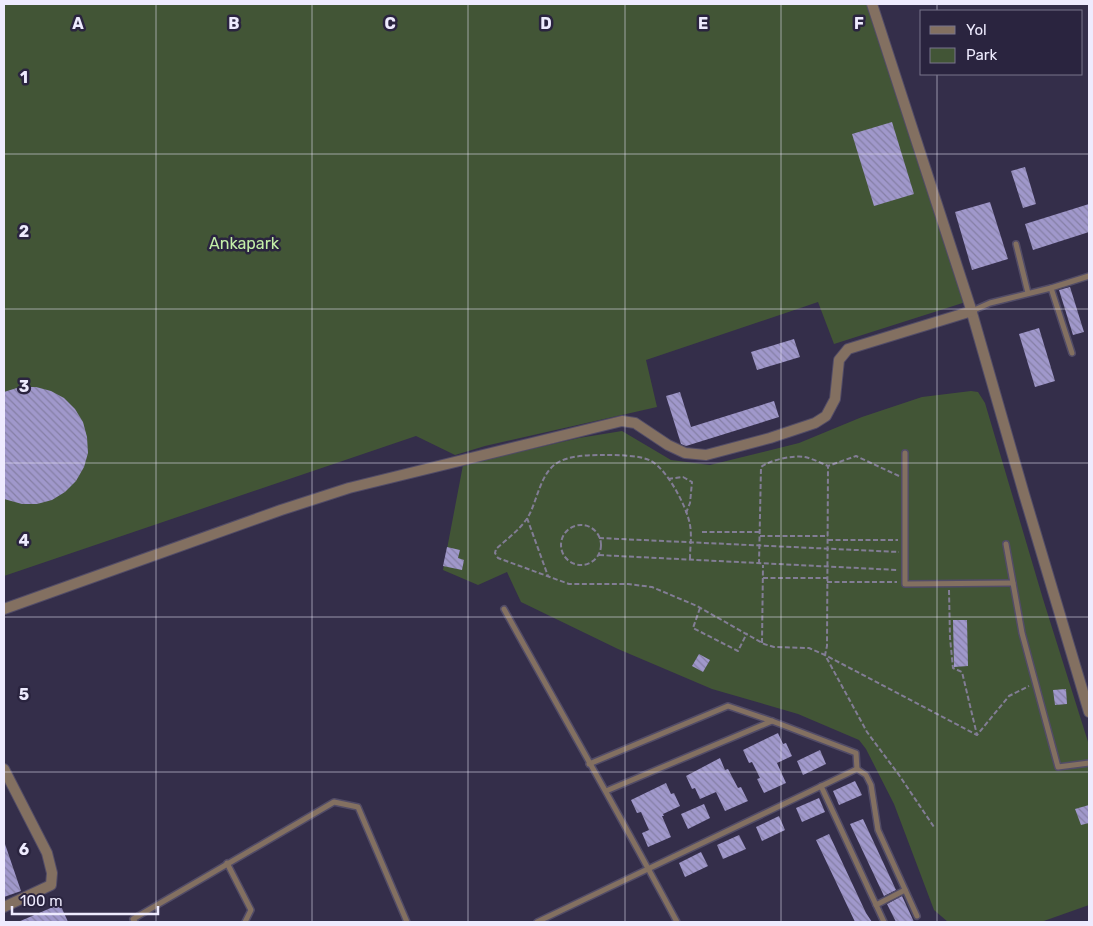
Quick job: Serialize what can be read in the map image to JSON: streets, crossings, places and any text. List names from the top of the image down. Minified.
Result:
{"parks":["Ankapark"],"legend":["Yol","Park"],"scale_bar":"100 m","grid":{"columns":["A","B","C","D","E","F"],"rows":["1","2","3","4","5","6"]}}
